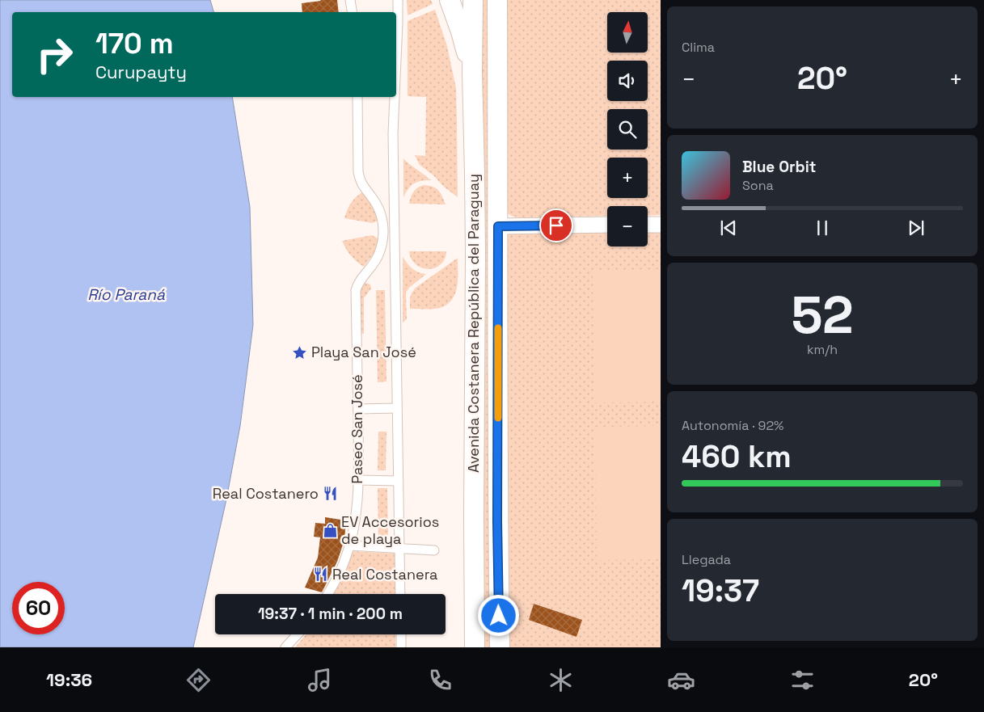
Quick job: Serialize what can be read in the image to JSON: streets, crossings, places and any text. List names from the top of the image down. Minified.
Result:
{"streets":{"main road":["Avenida Costanera República del Paraguay"],"street":["Paseo San José"]},"water":["Río Paraná"],"places":{"place":["Playa San José"],"restaurant":["Real Costanero","Real Costanera"],"shop":["EV Accesorios de playa"]},"north":"top","page":{"tile":["Clima",["52","km/h"],["Autonomía · 92%","460 km"],["Llegada","19:37"]],"map_buttons":["+","−"],"turn":["170 m","Curupayty"],"heat":["−","20°","+"],"song":["Blue Orbit","Sona"],"limit":"60","trip":"19:37 · 1 min · 200 m","tabs":["19:36","20°"]}}
